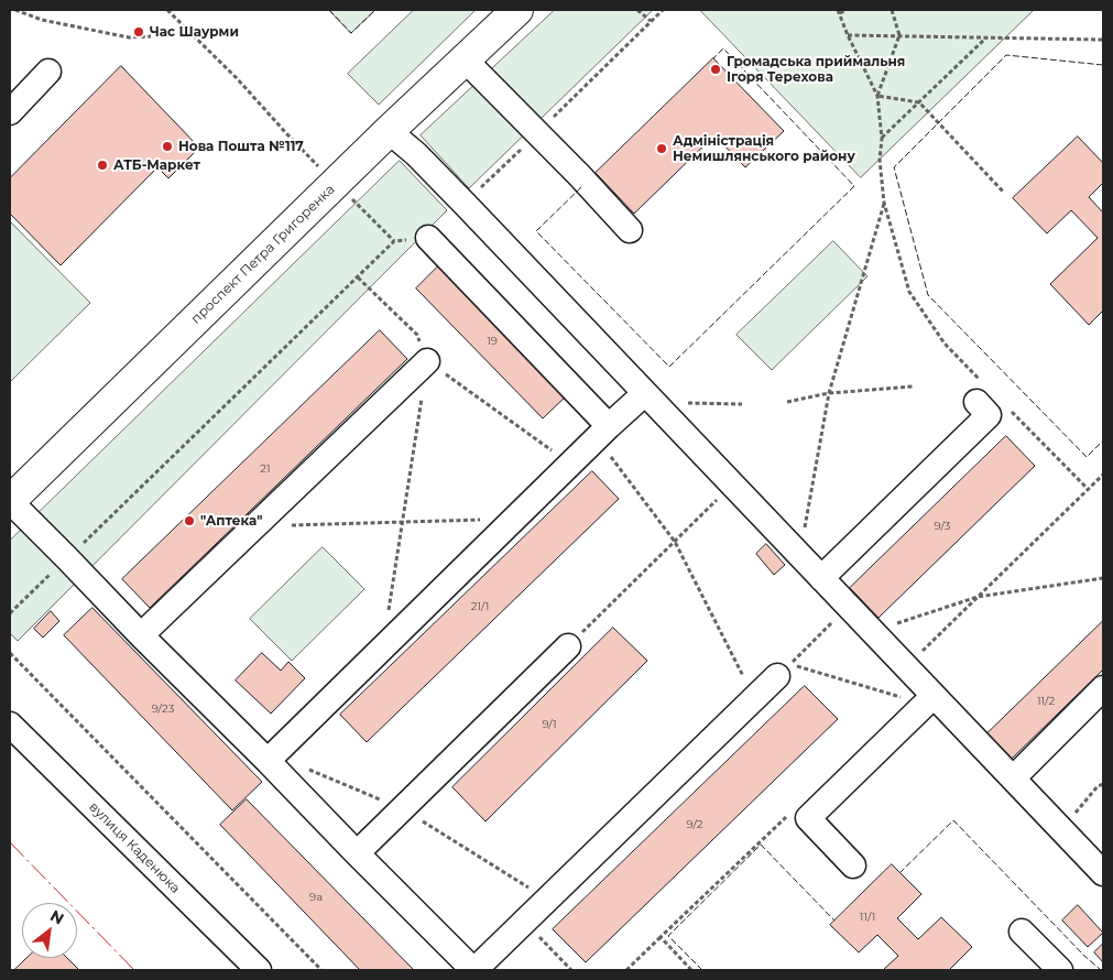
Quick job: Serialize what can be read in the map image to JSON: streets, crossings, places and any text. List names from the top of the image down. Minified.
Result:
{"streets":{"main road":["проспект Петра Григоренка"],"street":["вулиця Каденюка"]},"places":["Час Шаурми","Громадська приймальня Ігоря Терехова","Нова Пошта №117","Адміністрація Немишлянського району","АТБ-Маркет","\"Аптека\""],"house_numbers":["19","21","9/3","21/1","11/2","9/23","9/1","9/2","9а","11/1"],"north":"top right"}
